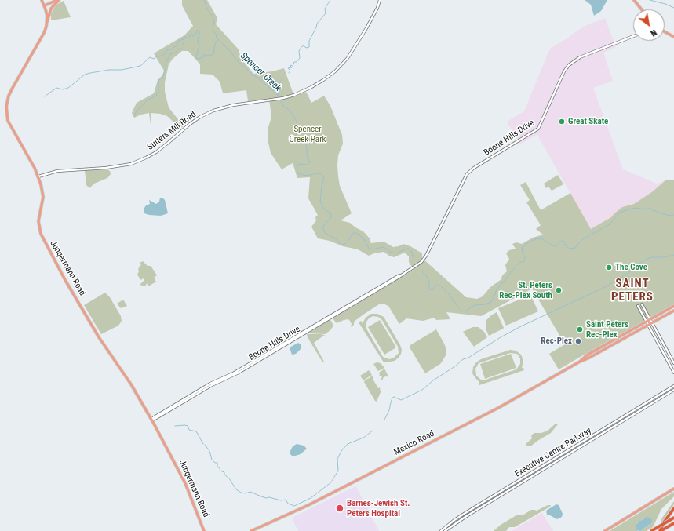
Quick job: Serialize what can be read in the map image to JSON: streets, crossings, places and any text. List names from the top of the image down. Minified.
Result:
{"streets":{"main road":["Jungermann Road","Mexico Road"],"street":["Sutters Mill Road","Boone Hills Drive","Executive Centre Parkway"]},"crossings":[["Sutters Mill Road","Jungermann Road"],["Boone Hills Drive","Jungermann Road"]],"districts":["SAINT PETERS"],"water":["Spencer Creek"],"parks":["Spencer Creek Park"],"places":["Great Skate","The Cove","St. Peters Rec-Plex South","Saint Peters Rec-Plex","Rec-Plex","Barnes-Jewish St. Peters Hospital"],"north":"bottom right"}
